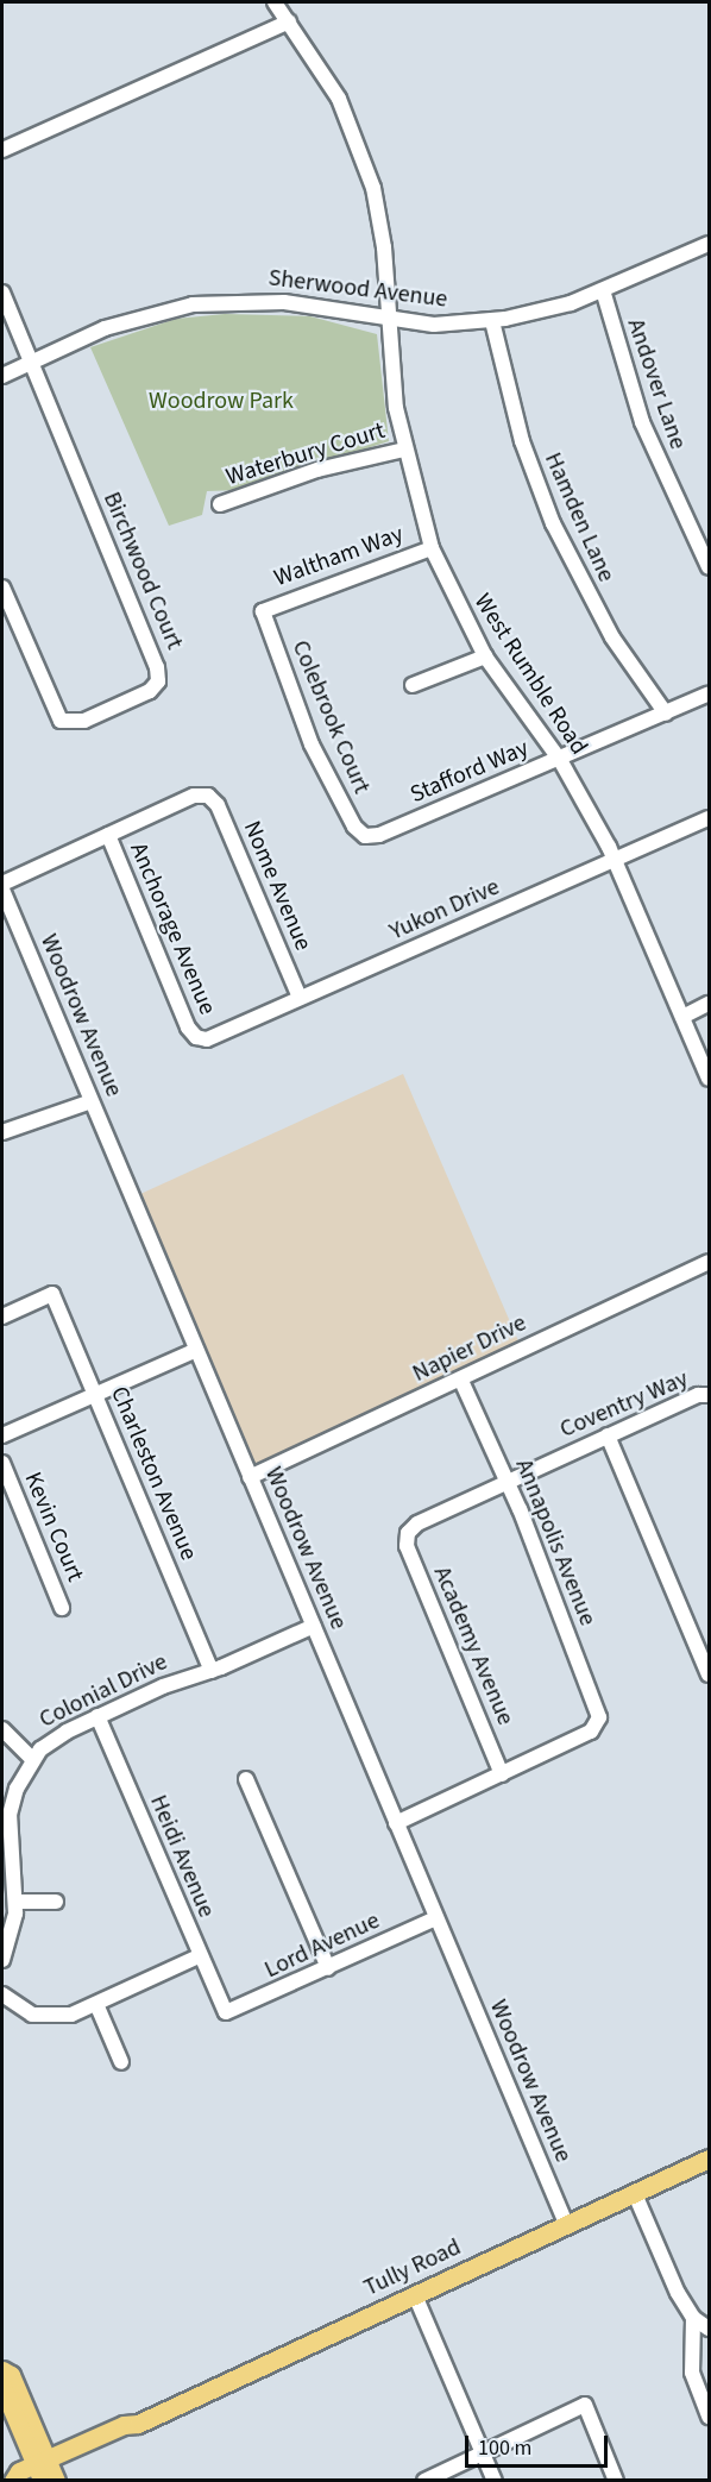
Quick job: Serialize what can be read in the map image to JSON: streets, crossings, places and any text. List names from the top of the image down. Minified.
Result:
{"streets":{"main road":["Tully Road"],"street":["Sherwood Avenue","Andover Lane","Waterbury Court","Hamden Lane","Waltham Way","Birchwood Court","West Rumble Road","Colebrook Court","Stafford Way","Nome Avenue","Yukon Drive","Anchorage Avenue","Woodrow Avenue","Napier Drive","Coventry Way","Charleston Avenue","Kevin Court","Annapolis Avenue","Academy Avenue","Colonial Drive","Heidi Avenue","Lord Avenue"]},"crossings":[["Sherwood Avenue","Andover Lane"],["Sherwood Avenue","Hamden Lane"],["Sherwood Avenue","Birchwood Court"],["Sherwood Avenue","West Rumble Road"],["Waterbury Court","West Rumble Road"],["Hamden Lane","Stafford Way"],["Waltham Way","West Rumble Road"],["Waltham Way","Colebrook Court"],["West Rumble Road","Stafford Way"],["West Rumble Road","Yukon Drive"],["Colebrook Court","Stafford Way"],["Nome Avenue","Yukon Drive"],["Nome Avenue","Anchorage Avenue"],["Yukon Drive","Anchorage Avenue"],["Woodrow Avenue","Napier Drive"],["Woodrow Avenue","Colonial Drive"],["Woodrow Avenue","Lord Avenue"],["Woodrow Avenue","Tully Road"],["Napier Drive","Annapolis Avenue"],["Coventry Way","Annapolis Avenue"],["Coventry Way","Academy Avenue"],["Charleston Avenue","Colonial Drive"],["Annapolis Avenue","Academy Avenue"],["Colonial Drive","Heidi Avenue"],["Heidi Avenue","Lord Avenue"]],"parks":["Woodrow Park"],"scale_bar":"100 m"}
